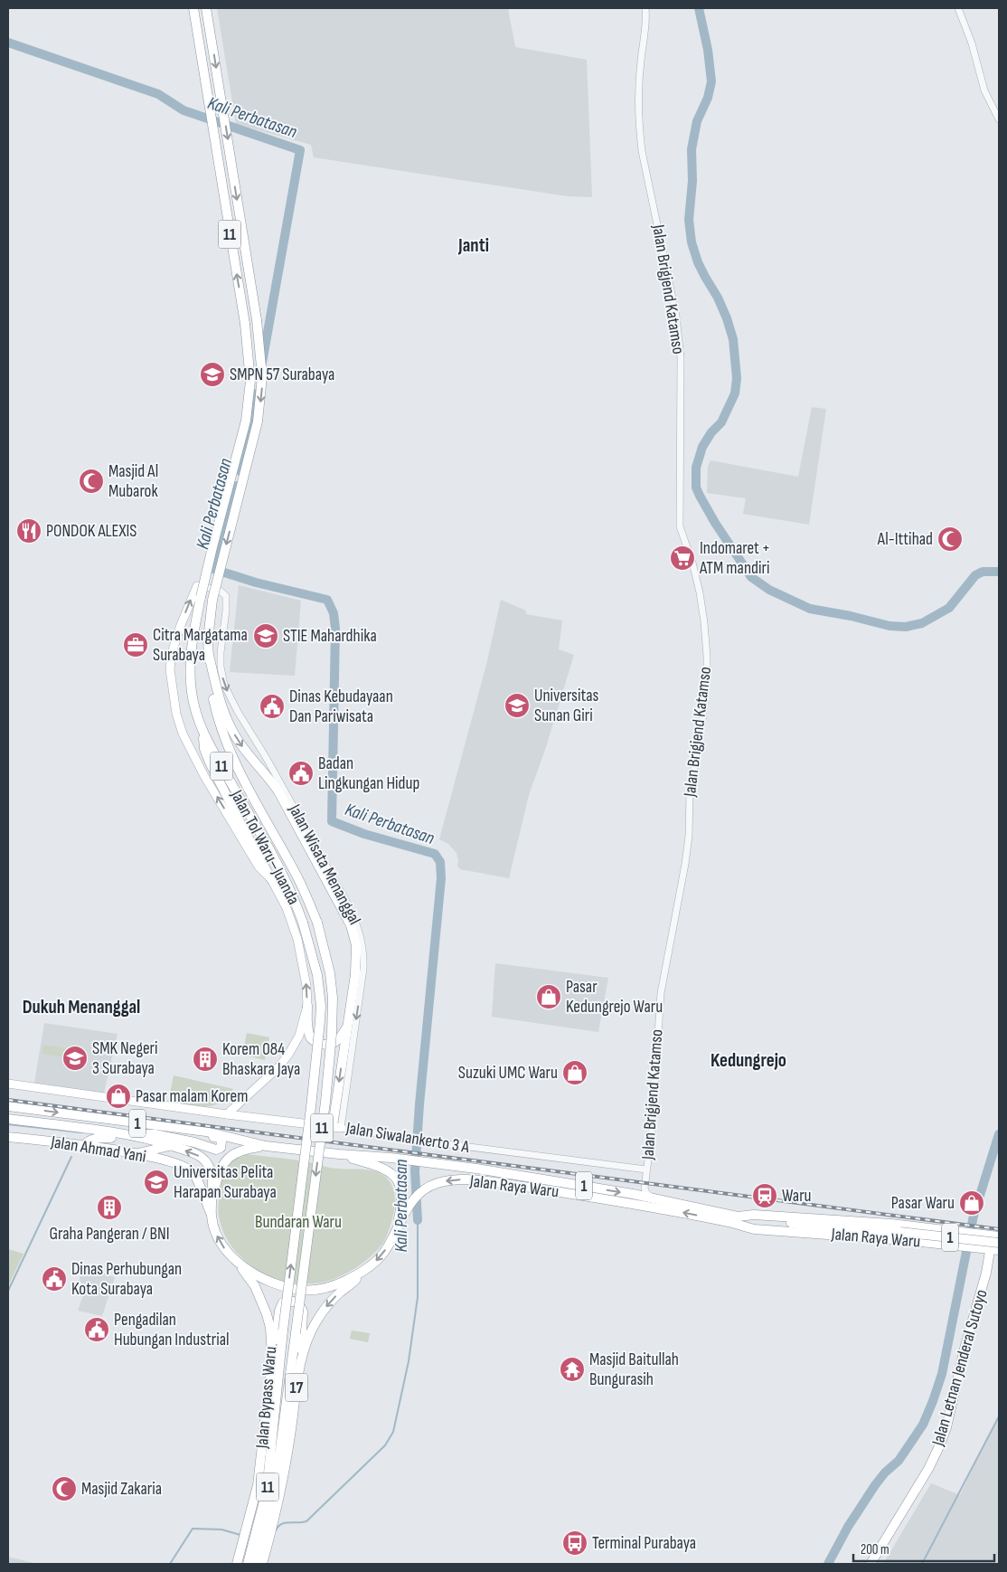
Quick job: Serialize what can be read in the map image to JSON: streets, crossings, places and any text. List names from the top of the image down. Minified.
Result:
{"streets":{"highway":["11","Jalan Tol Waru–Juanda","1","Jalan Ahmad Yani","Jalan Raya Waru","Jalan Letnan Jenderal Sutoyo","17","Jalan Bypass Waru"],"main road":["Jalan Siwalankerto 3 A"],"street":["Jalan Brigjend Katamso","Jalan Wisata Menanggal"]},"crossings":[["Jalan Brigjend Katamso","Jalan Siwalankerto 3 A"],["Jalan Tol Waru–Juanda","Jalan Bypass Waru"],["Jalan Wisata Menanggal","Jalan Siwalankerto 3 A"],["1","Jalan Raya Waru"],["Jalan Ahmad Yani","Jalan Raya Waru"],["Jalan Raya Waru","Jalan Letnan Jenderal Sutoyo"],["Jalan Raya Waru","Jalan Bypass Waru"]],"one_way":["Jalan Wisata Menanggal"],"districts":["Janti","Dukuh Menanggal","Kedungrejo"],"water":["Kali Perbatasan"],"parks":["Bundaran Waru"],"places":{"school or university":["SMPN 57 Surabaya","STIE Mahardhika","Universitas Sunan Giri","SMK Negeri 3 Surabaya","Universitas Pelita Harapan Surabaya"],"mosque":["Masjid Al Mubarok","Al-Ittihad","Masjid Zakaria"],"restaurant":["PONDOK ALEXIS"],"supermarket":["Indomaret + ATM mandiri"],"office":["Citra Margatama Surabaya"],"public building":["Dinas Kebudayaan Dan Pariwisata","Badan Lingkungan Hidup","Dinas Perhubungan Kota Surabaya","Pengadilan Hubungan Industrial"],"shop":["Pasar Kedungrejo Waru","Suzuki UMC Waru","Pasar malam Korem","Pasar Waru"],"building":["Korem 084 Bhaskara Jaya","Graha Pangeran / BNI"],"station":["Waru"],"temple":["Masjid Baitullah Bungurasih"],"bus stop":["Terminal Purabaya"]},"scale_bar":"200 m"}
